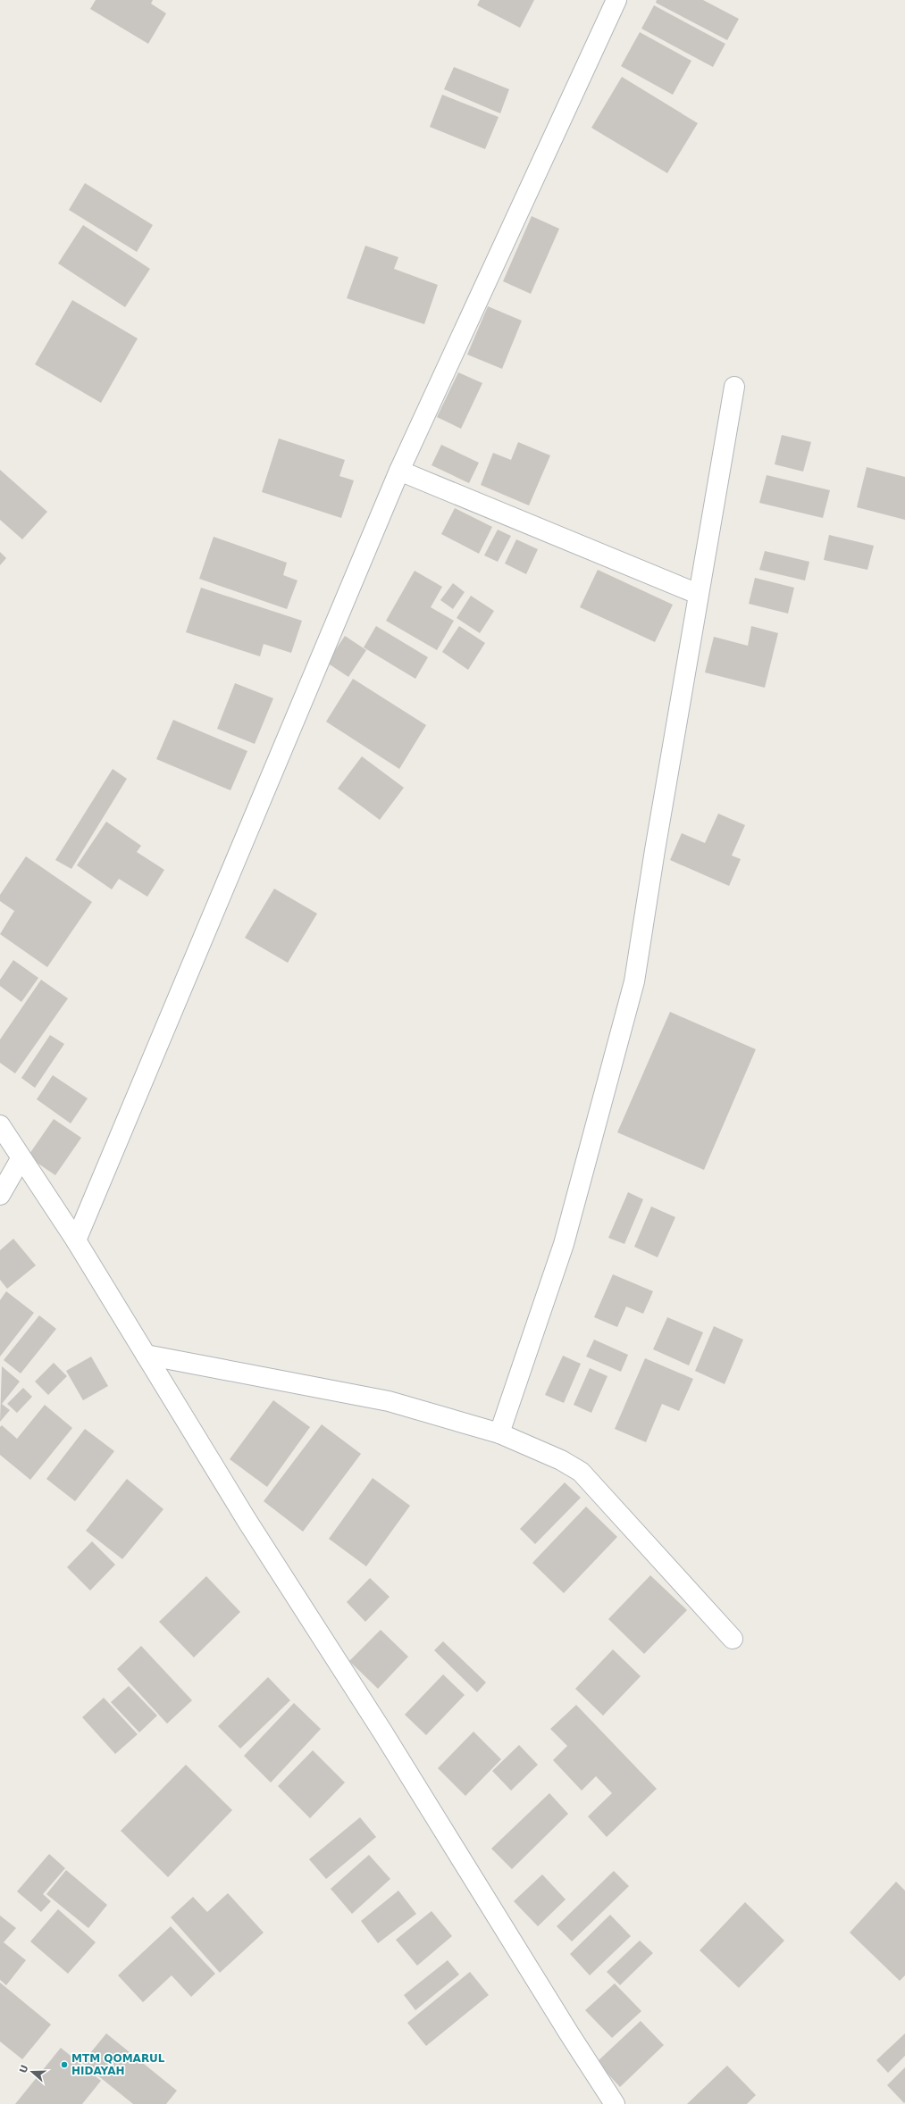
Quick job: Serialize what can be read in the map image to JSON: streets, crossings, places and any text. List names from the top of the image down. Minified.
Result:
{"places":["MTM QOMARUL HIDAYAH"],"north":"left"}
